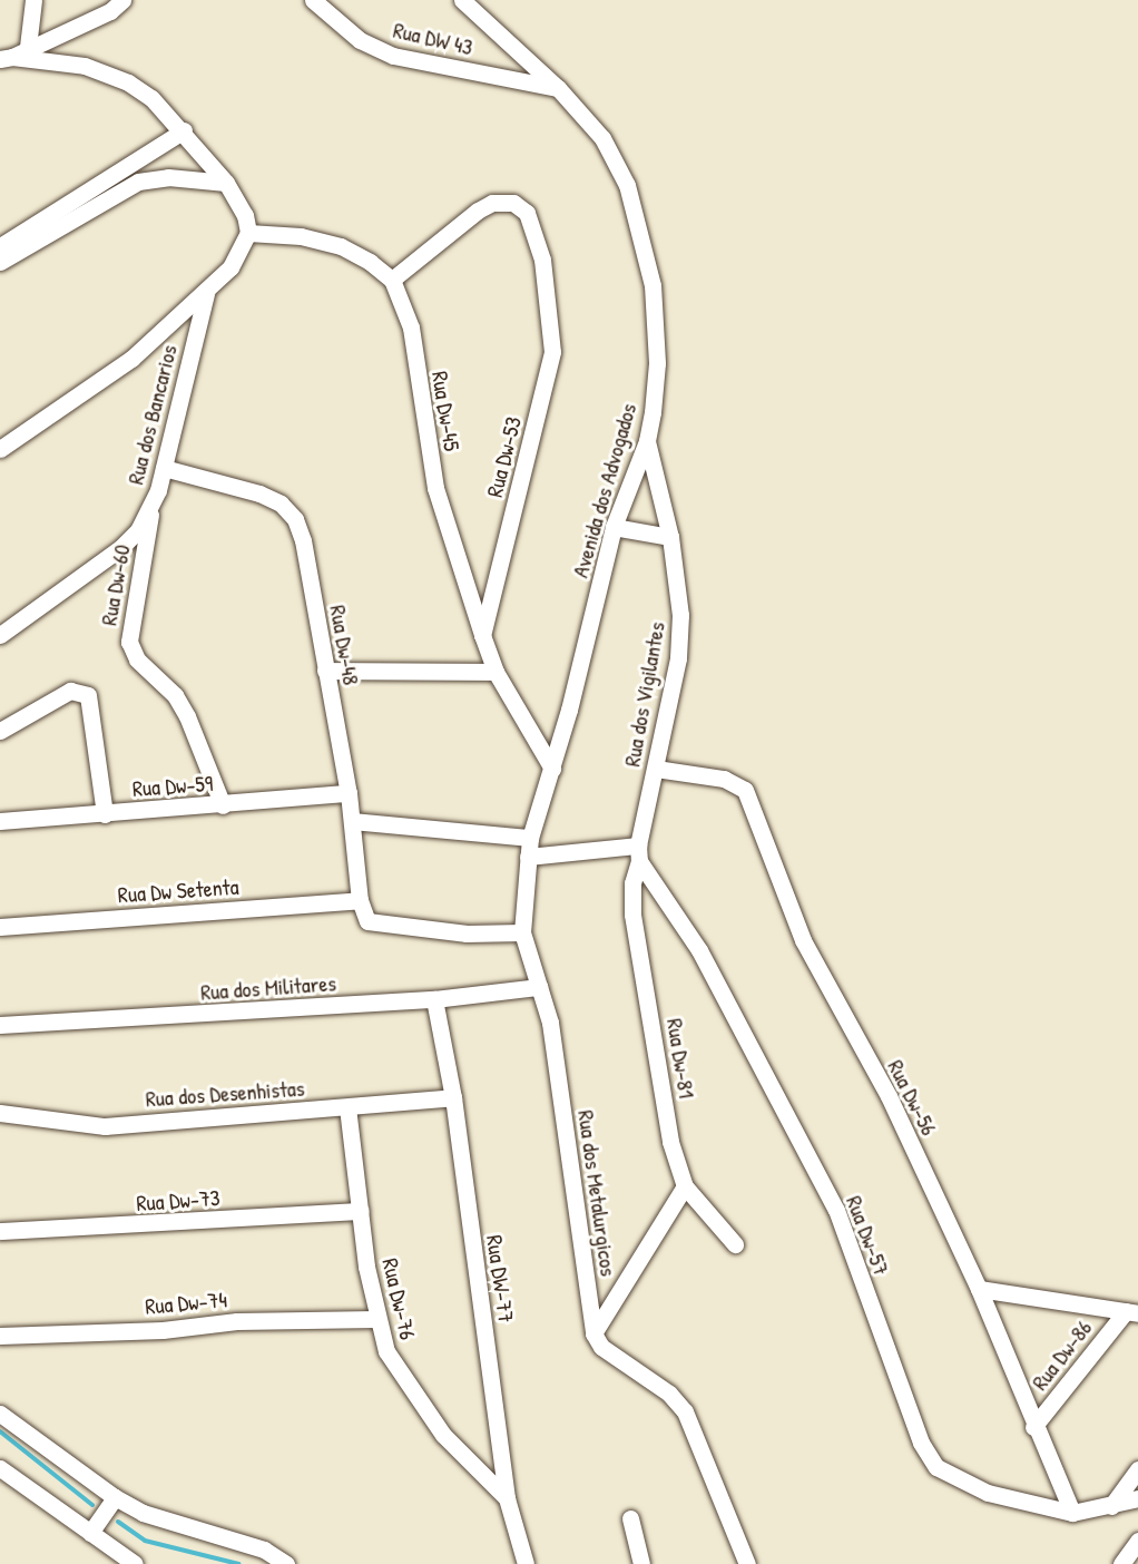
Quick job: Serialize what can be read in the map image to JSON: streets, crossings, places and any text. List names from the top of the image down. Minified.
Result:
{"streets":{"street":["Rua DW 43","Rua Dw-45","Rua dos Bancarios","Rua Dw-53","Avenida dos Advogados","Rua Dw-60","Rua Dw-48","Rua dos Vigilantes","Rua Dw-59","Rua Dw Setenta","Rua dos Militares","Rua Dw-81","Rua dos Desenhistas","Rua Dw-56","Rua dos Metalurgicos","Rua Dw-73","Rua Dw-57","Rua DW-77","Rua Dw-76","Rua Dw-74","Rua Dw-86"]},"crossings":[["Rua DW 43","Avenida dos Advogados"],["Rua Dw-45","Rua Dw-53"],["Rua Dw-45","Avenida dos Advogados"],["Rua dos Bancarios","Rua Dw-60"],["Rua dos Bancarios","Rua Dw-48"],["Avenida dos Advogados","Rua Dw-48"],["Avenida dos Advogados","Rua dos Vigilantes"],["Avenida dos Advogados","Rua dos Metalurgicos"],["Rua Dw-60","Rua Dw-59"],["Rua Dw-48","Rua Dw-59"],["Rua Dw-48","Rua Dw Setenta"],["Rua Dw-48","Rua dos Metalurgicos"],["Rua dos Vigilantes","Rua Dw-81"],["Rua dos Vigilantes","Rua Dw-56"],["Rua dos Vigilantes","Rua Dw-57"],["Rua dos Militares","Rua dos Metalurgicos"],["Rua dos Militares","Rua DW-77"],["Rua Dw-81","Rua Dw-57"],["Rua dos Desenhistas","Rua DW-77"],["Rua dos Desenhistas","Rua Dw-76"],["Rua Dw-56","Rua Dw-57"],["Rua Dw-56","Rua Dw-86"],["Rua Dw-73","Rua Dw-76"],["Rua DW-77","Rua Dw-76"],["Rua Dw-76","Rua Dw-74"]]}
